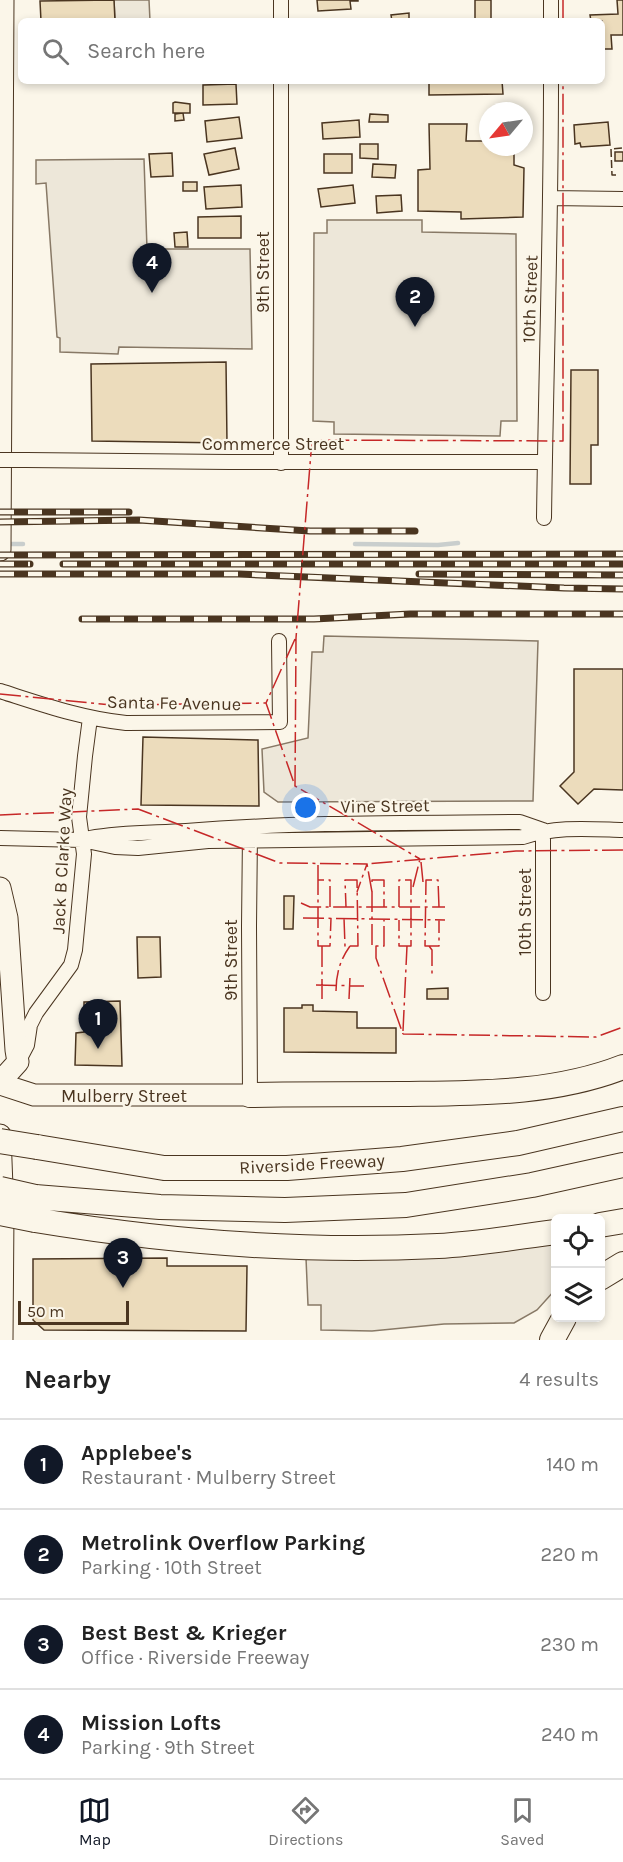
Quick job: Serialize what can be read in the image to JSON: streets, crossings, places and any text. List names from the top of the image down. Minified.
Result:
{"streets":{"highway":["Riverside Freeway"],"main road":["Mulberry Street"],"street":["9th Street","10th Street","Commerce Street","Santa Fe Avenue","Vine Street","Jack B Clarke Way"]},"crossings":[["9th Street","Commerce Street"],["9th Street","Vine Street"],["9th Street","Mulberry Street"],["10th Street","Commerce Street"],["10th Street","Vine Street"],["Santa Fe Avenue","Jack B Clarke Way"],["Vine Street","Jack B Clarke Way"]],"scale_bar":"50 m","north":"bottom left","page":{"search":"Search here","pins":["4","2","1","3"],"scale":"50 m","heading":["Nearby","4 results"],"list":[{"mark":"1","name":"Applebee's","note":"Restaurant · Mulberry Street","value":"140 m"},{"mark":"2","name":"Metrolink Overflow Parking","note":"Parking · 10th Street","value":"220 m"},{"mark":"3","name":"Best Best & Krieger","note":"Office · Riverside Freeway","value":"230 m"},{"mark":"4","name":"Mission Lofts","note":"Parking · 9th Street","value":"240 m"}],"nav":["Map","Directions","Saved"]}}
